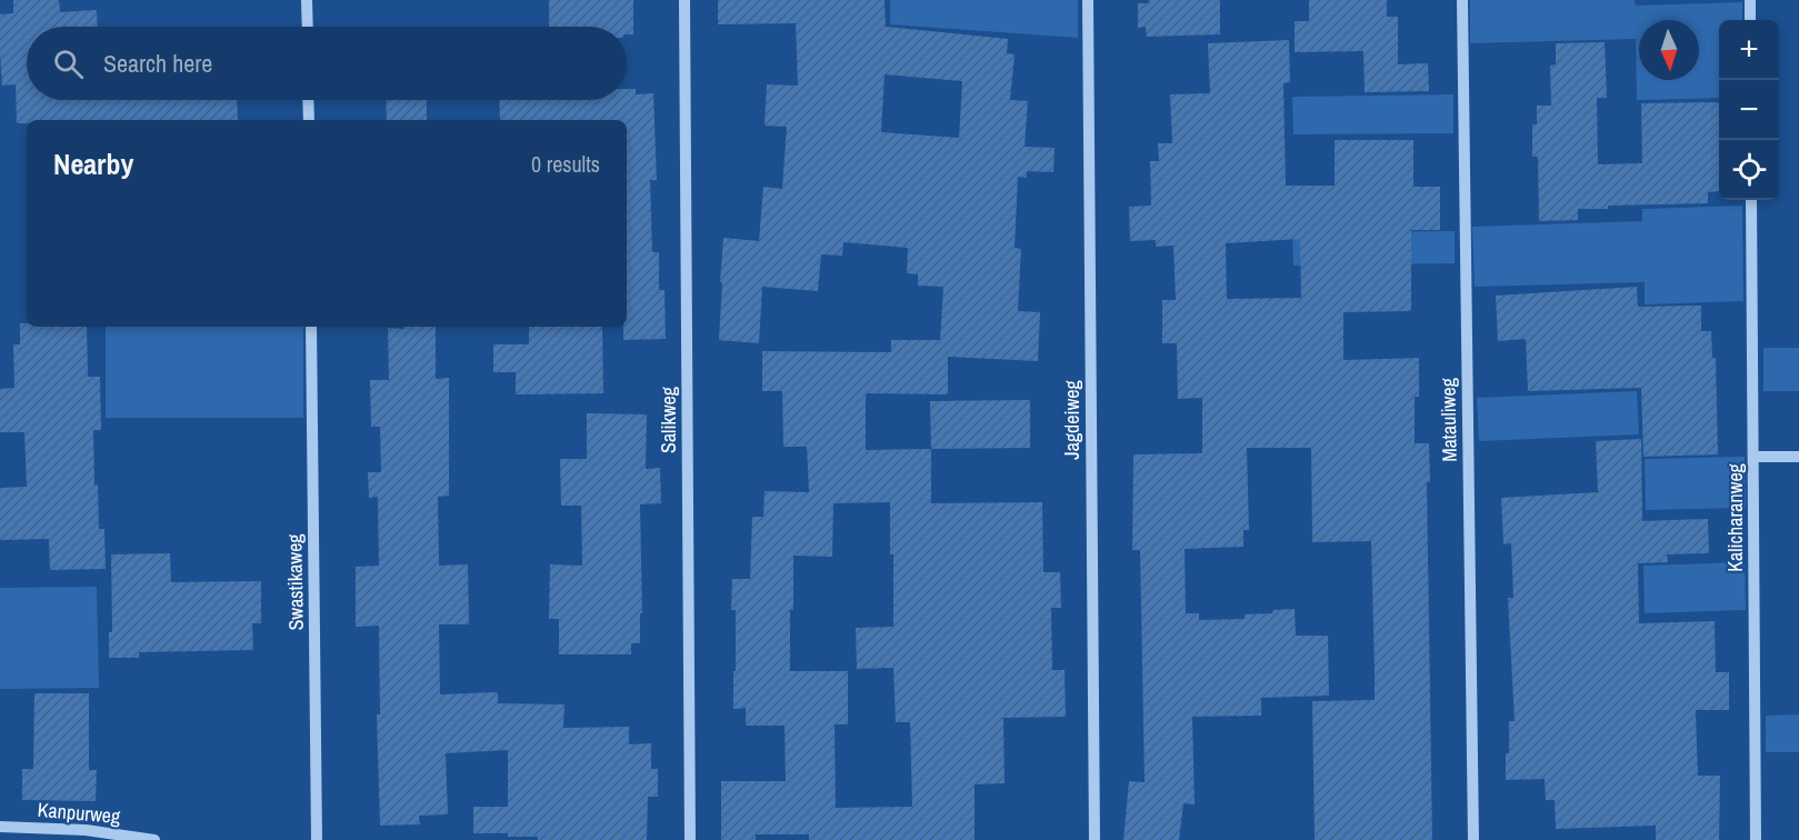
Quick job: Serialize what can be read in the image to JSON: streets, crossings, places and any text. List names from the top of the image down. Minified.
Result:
{"streets":{"street":["Salikweg","Jagdeiweg","Matauliweg","Kalicharanweg","Swastikaweg","Kanpurweg"]},"north":"bottom","page":{"map_buttons":["+","−"],"search":"Search here","heading":["Nearby","0 results"]}}
